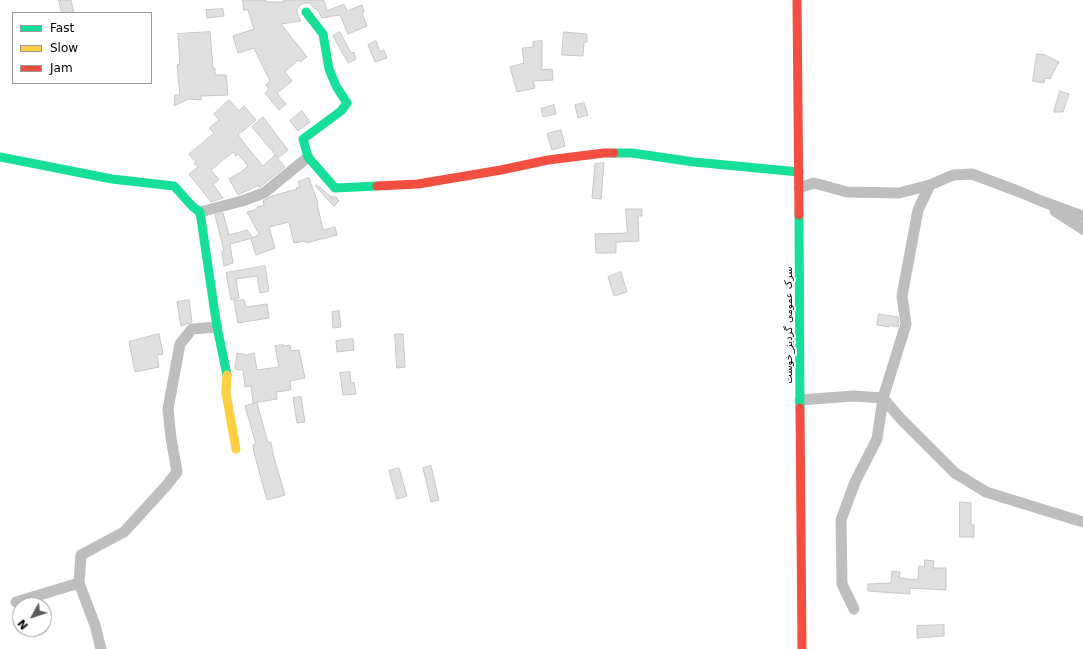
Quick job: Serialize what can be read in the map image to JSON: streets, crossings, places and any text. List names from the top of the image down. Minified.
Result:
{"streets":{"main road":["سرک عمومی گردیز_خوست"]},"legend":["Fast","Slow","Jam"],"north":"bottom left"}
